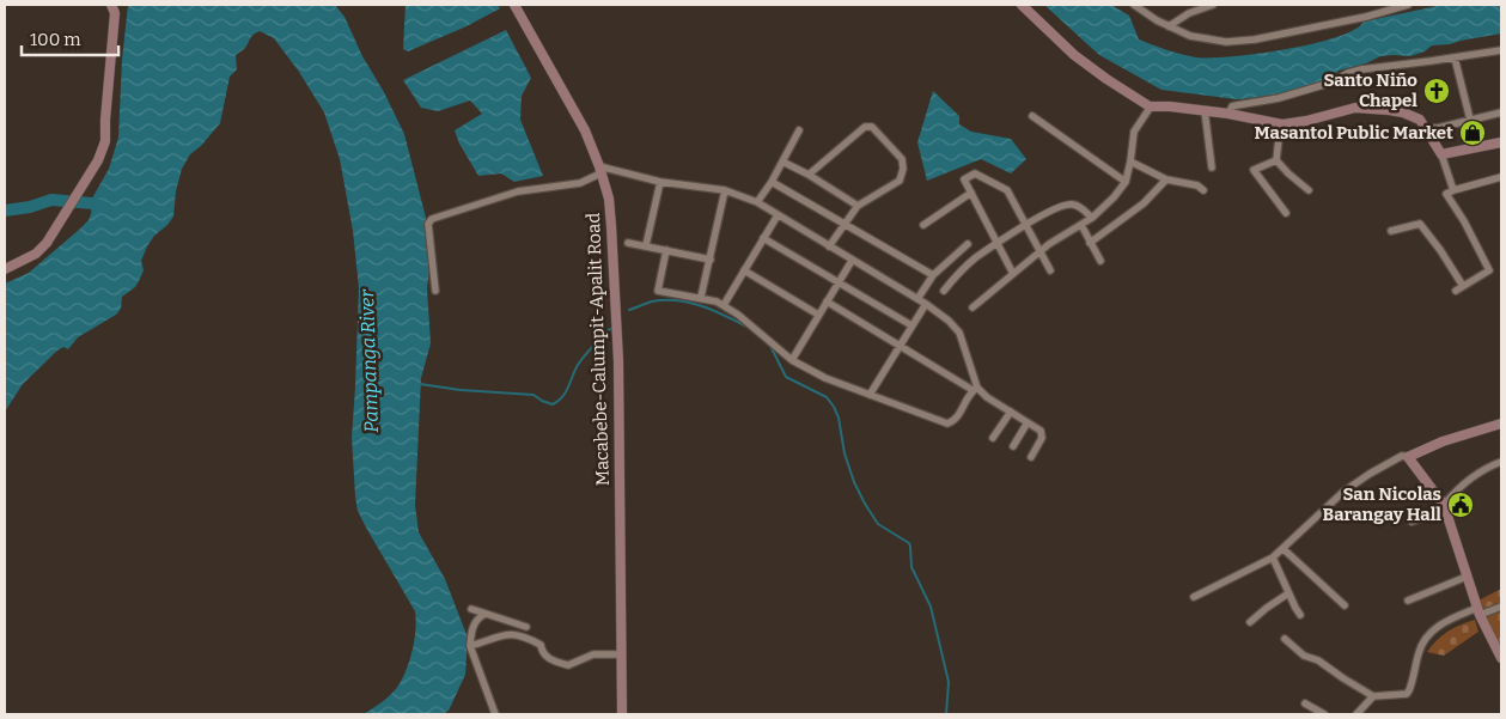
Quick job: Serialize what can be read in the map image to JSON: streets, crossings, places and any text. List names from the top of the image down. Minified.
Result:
{"streets":{"main road":["Macabebe-Calumpit-Apalit Road"]},"water":["Pampanga River"],"places":{"church":["Santo Niño Chapel"],"shop":["Masantol Public Market"],"public building":["San Nicolas Barangay Hall"]},"scale_bar":"100 m"}
